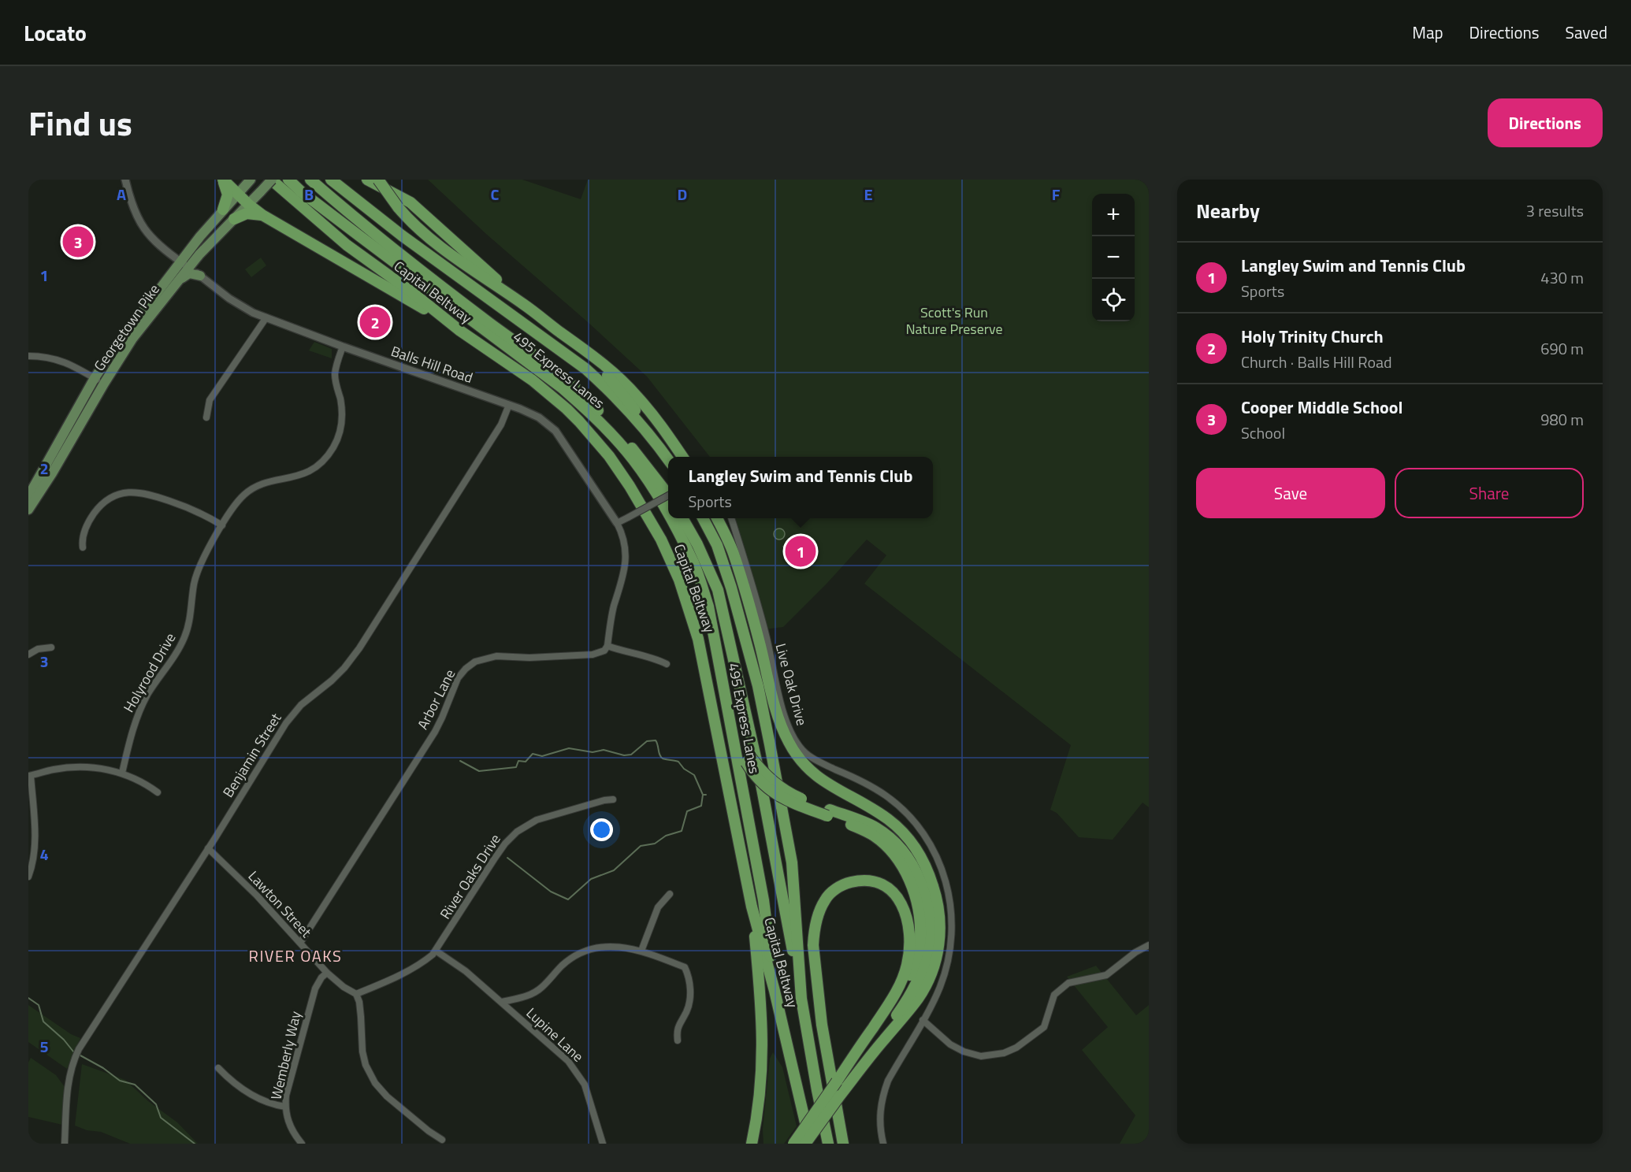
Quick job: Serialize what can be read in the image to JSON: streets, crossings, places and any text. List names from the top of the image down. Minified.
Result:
{"streets":{"highway":["Capital Beltway","495 Express Lanes"],"main road":["Georgetown Pike"],"street":["Balls Hill Road","Holyrood Drive","Live Oak Drive","Arbor Lane","Benjamin Street","River Oaks Drive","Lawton Street","Lupine Lane","Wemberly Way"]},"crossings":[["Capital Beltway","Georgetown Pike"],["Capital Beltway","495 Express Lanes"],["Georgetown Pike","Balls Hill Road"],["Balls Hill Road","Holyrood Drive"],["Balls Hill Road","Arbor Lane"],["Balls Hill Road","Benjamin Street"],["Arbor Lane","Lawton Street"],["Benjamin Street","Lawton Street"],["Lawton Street","Wemberly Way"]],"districts":["RIVER OAKS"],"parks":["Scott's Run Nature Preserve"],"page":{"header":"Locato","nav":["Map","Directions","Saved"],"title":"Find us","buttons":["Directions",["Save","Share"]],"heading":["Nearby","3 results"],"map_buttons":["+","−"],"pins":["3","2","1"],"list":[{"mark":"1","name":"Langley Swim and Tennis Club","note":"Sports","value":"430 m"},{"mark":"2","name":"Holy Trinity Church","note":"Church · Balls Hill Road","value":"690 m"},{"mark":"3","name":"Cooper Middle School","note":"School","value":"980 m"}],"popup":["Langley Swim and Tennis Club","Sports"]},"grid":{"columns":["A","B","C","D","E","F"],"rows":["1","2","3","4","5"]}}
